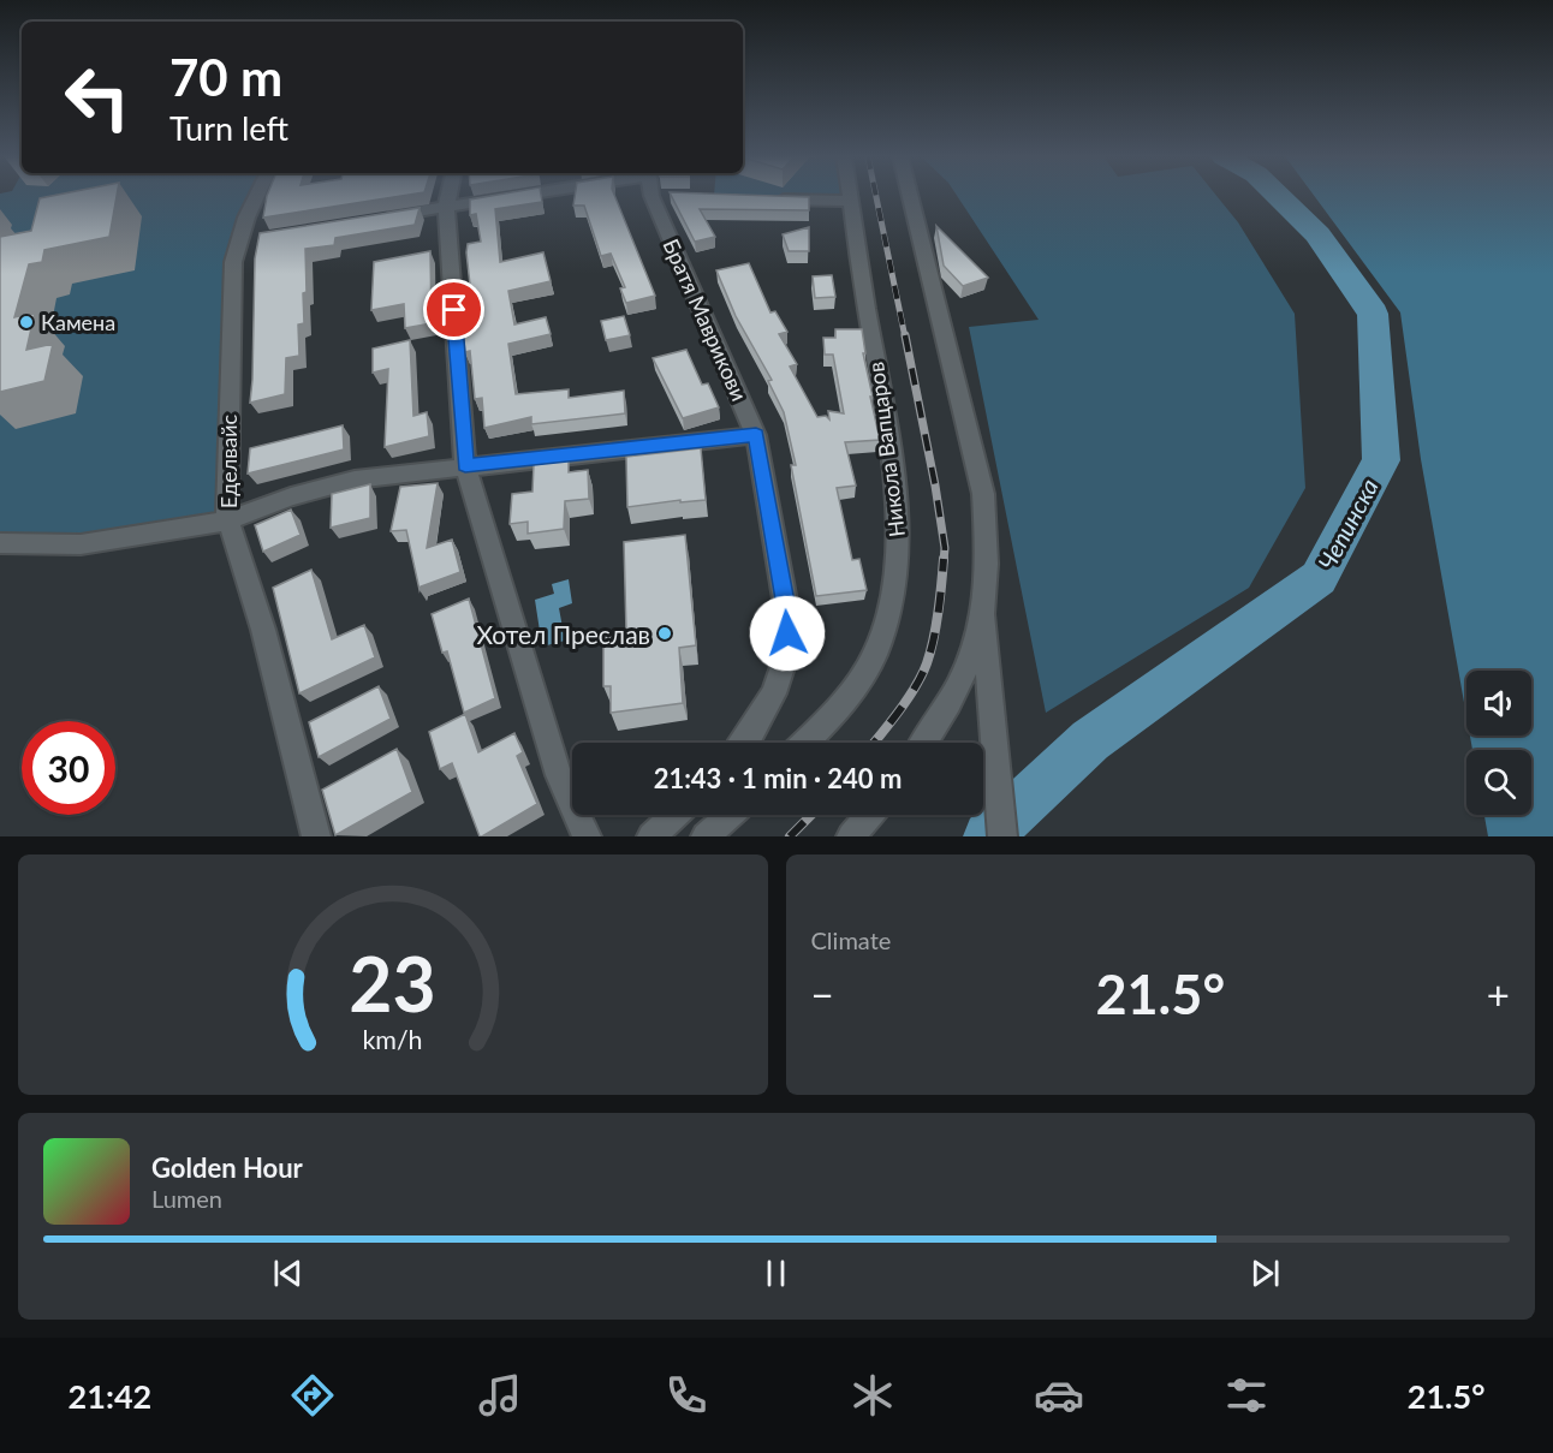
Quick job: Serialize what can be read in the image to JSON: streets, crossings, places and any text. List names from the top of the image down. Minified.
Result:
{"streets":{"street":["Братя Маврикови","Никола Вапцаров","Еделвайс"]},"water":["Чепинска"],"places":["Камена","Хотел Преслав"],"page":{"turn":["70 m","Turn left"],"limit":"30","trip":"21:43 · 1 min · 240 m","tile":"Climate","heat":["−","21.5°","+"],"song":["Golden Hour","Lumen"],"tabs":["21:42","21.5°"],"gauge":["23","km/h"]}}
